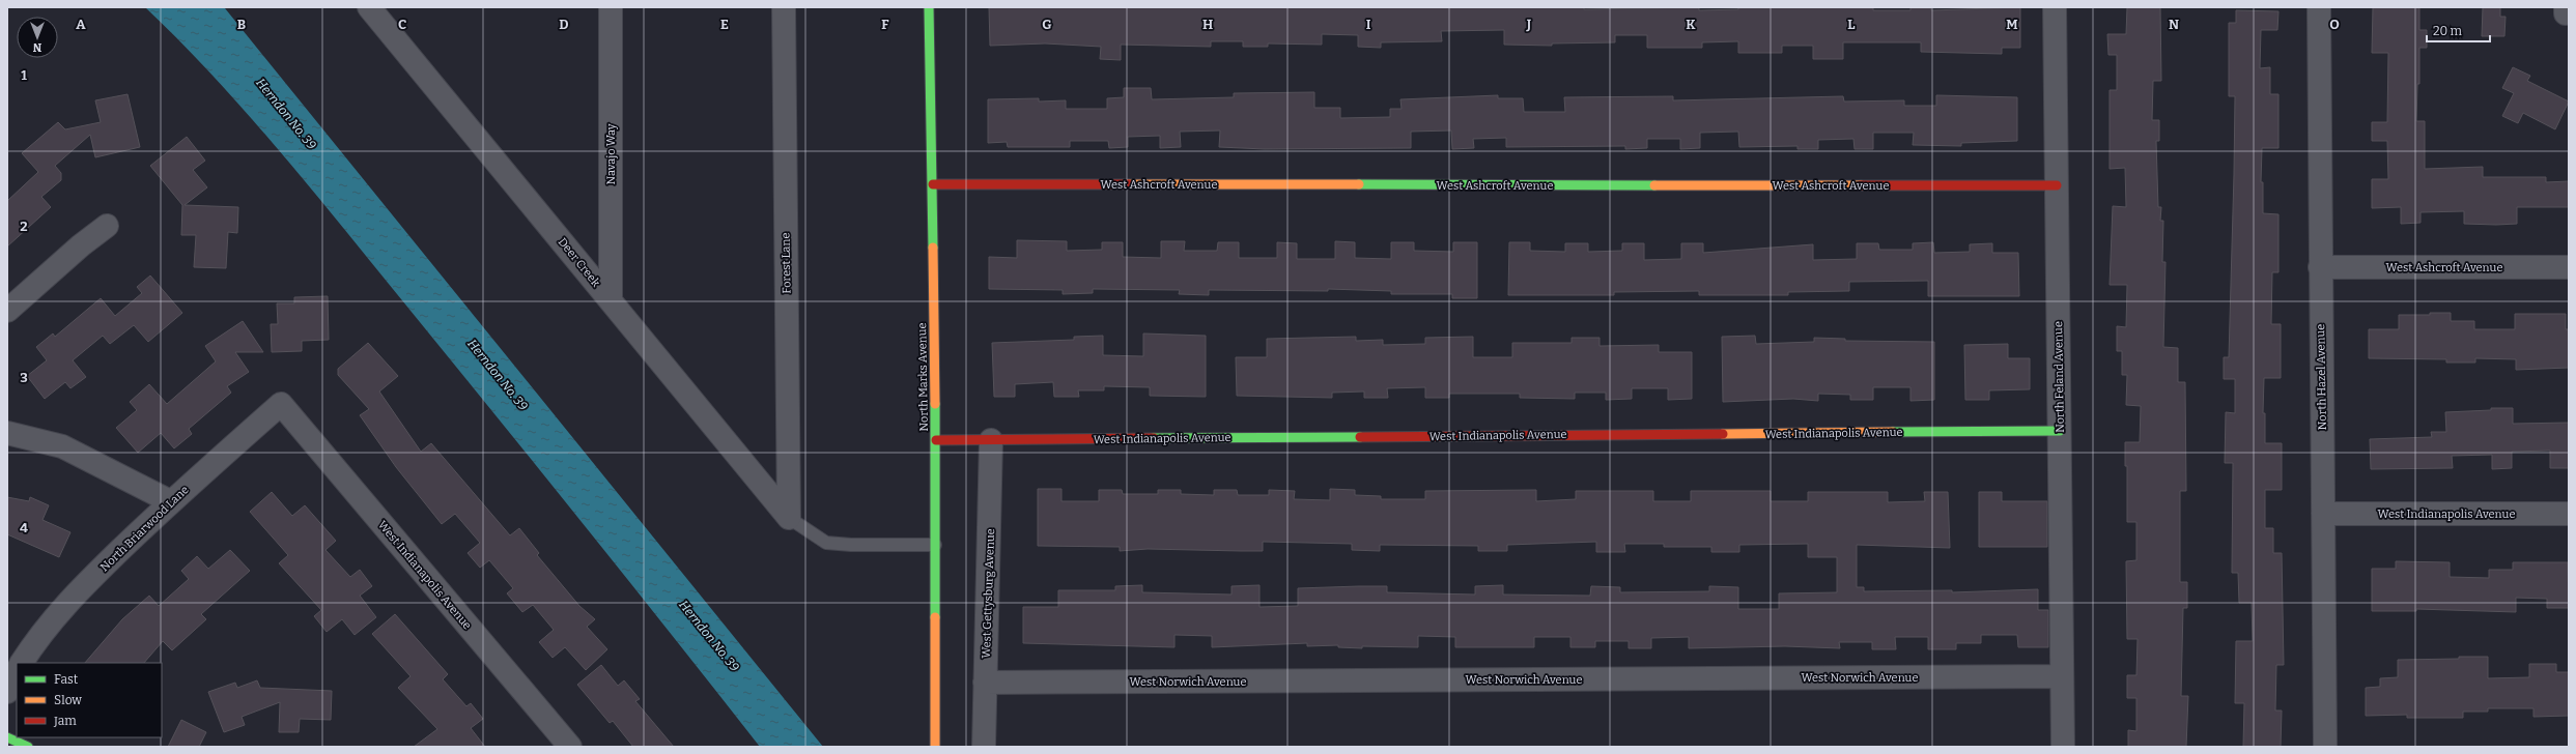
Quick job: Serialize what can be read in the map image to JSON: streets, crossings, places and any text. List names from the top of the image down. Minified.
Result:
{"streets":{"street":["Navajo Way","West Ashcroft Avenue","Deer Creek","Forest Lane","North Marks Avenue","North Feland Avenue","North Hazel Avenue","West Indianapolis Avenue","North Briarwood Lane","West Gettysburg Avenue","West Norwich Avenue"]},"crossings":[["Navajo Way","Deer Creek"],["West Ashcroft Avenue","North Marks Avenue"],["West Ashcroft Avenue","North Feland Avenue"],["West Ashcroft Avenue","North Hazel Avenue"],["Deer Creek","Forest Lane"],["North Marks Avenue","West Indianapolis Avenue"],["North Feland Avenue","West Indianapolis Avenue"],["North Feland Avenue","West Norwich Avenue"],["North Hazel Avenue","West Indianapolis Avenue"],["West Indianapolis Avenue","North Briarwood Lane"],["West Indianapolis Avenue","West Gettysburg Avenue"],["West Gettysburg Avenue","West Norwich Avenue"]],"water":["Herndon No. 39"],"legend":["Fast","Slow","Jam"],"scale_bar":"20 m","north":"bottom","grid":{"columns":["A","B","C","D","E","F","G","H","I","J","K","L","M","N","O"],"rows":["1","2","3","4"]}}
